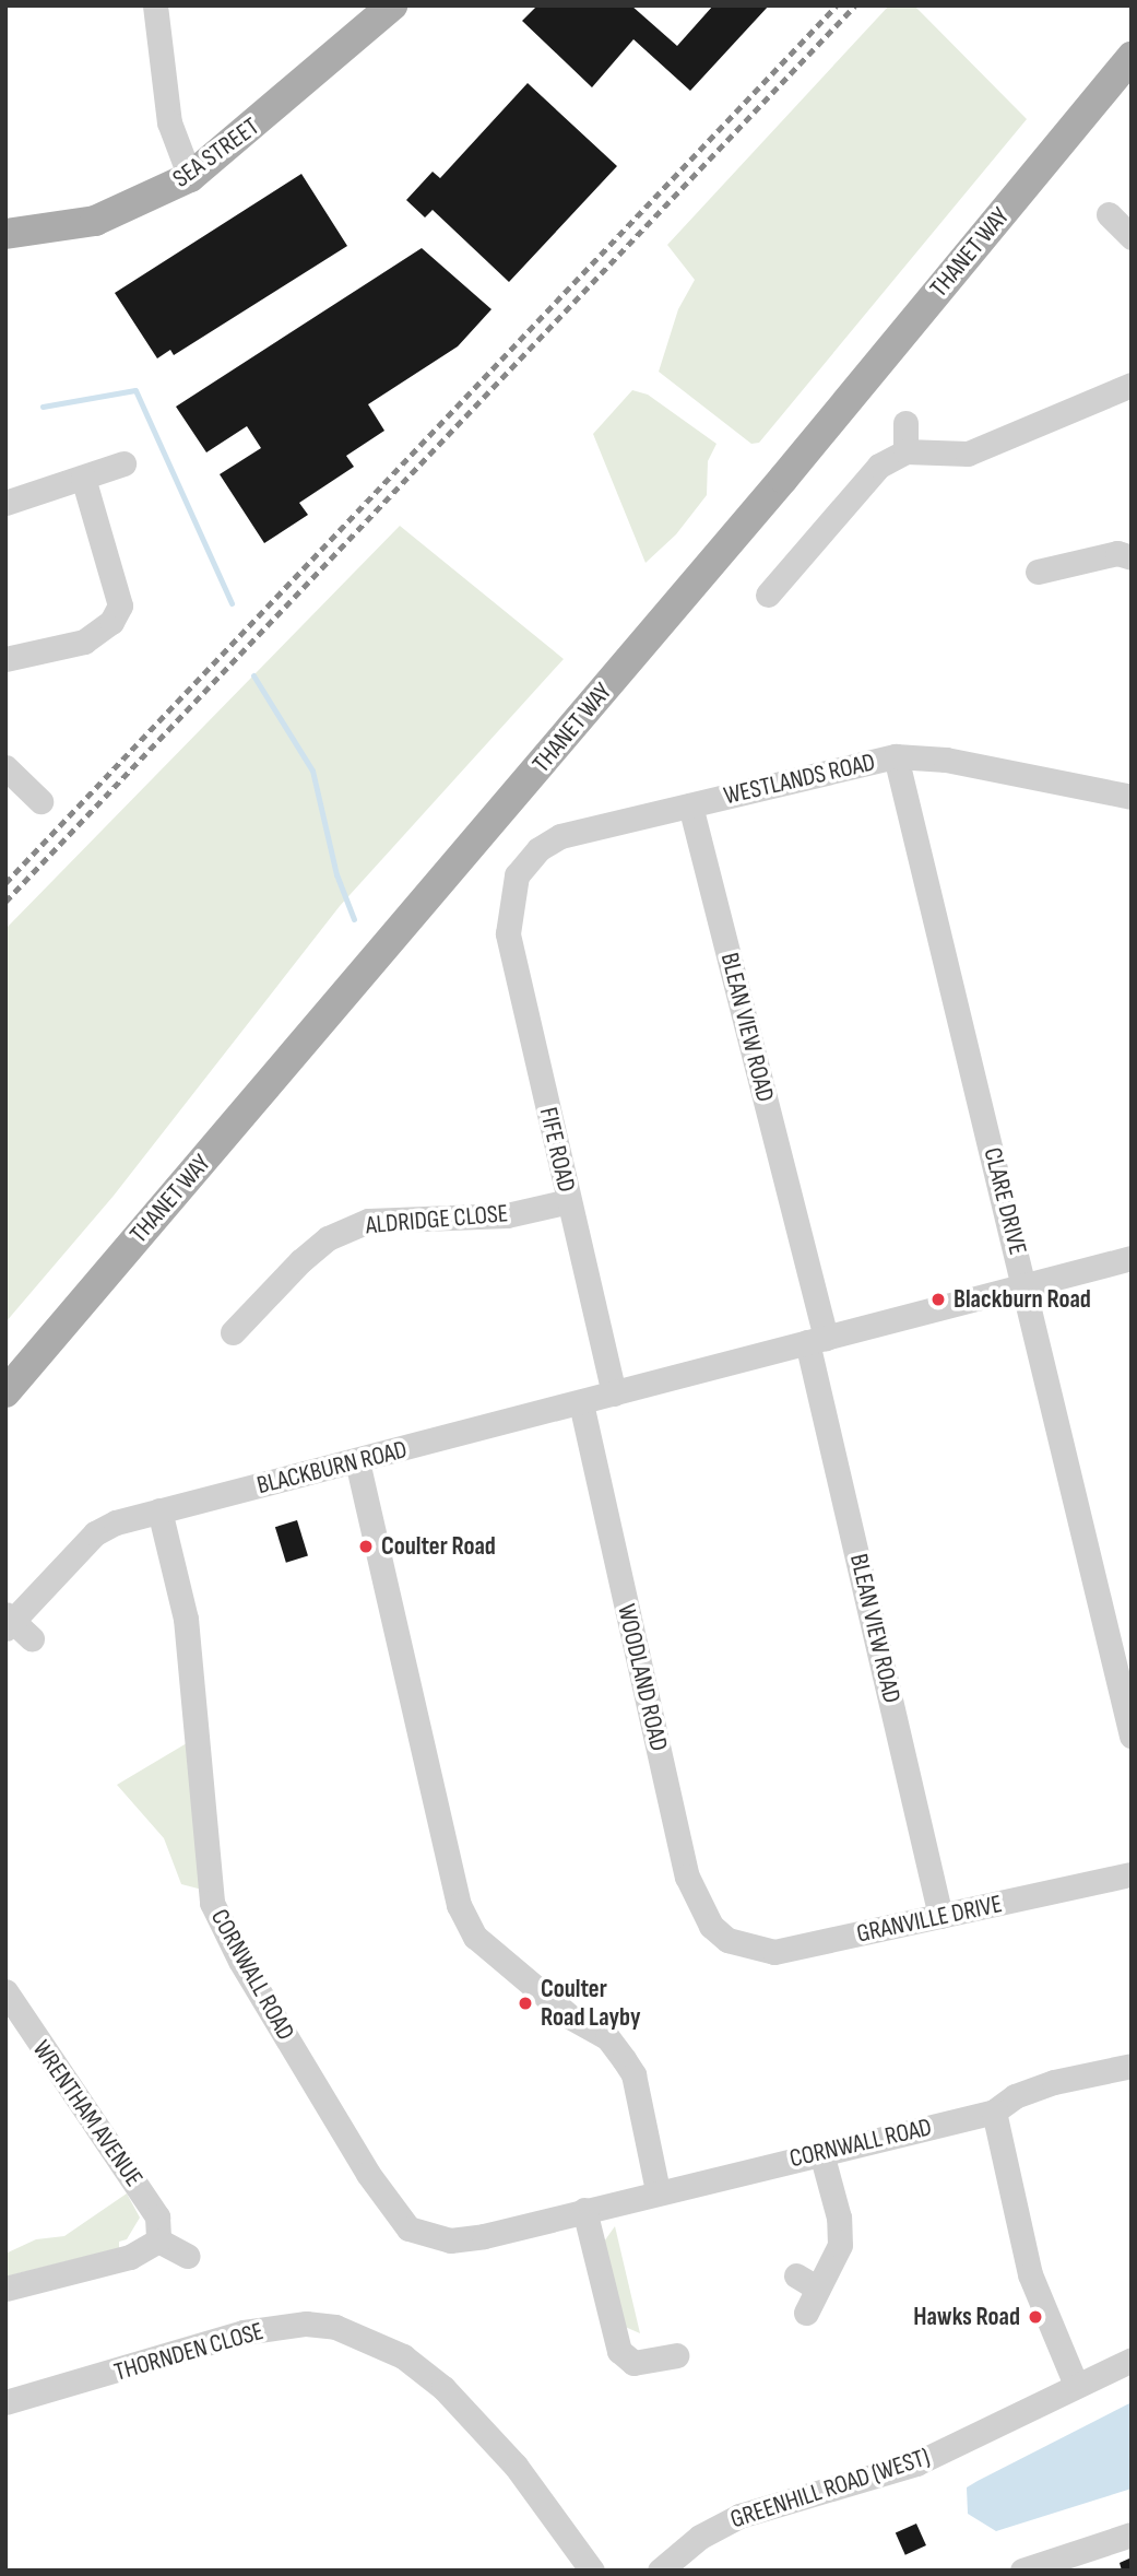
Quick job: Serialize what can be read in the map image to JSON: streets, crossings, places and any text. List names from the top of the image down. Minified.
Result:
{"streets":{"main road":["SEA STREET","THANET WAY"],"street":["WESTLANDS ROAD","BLEAN VIEW ROAD","FIFE ROAD","CLARE DRIVE","ALDRIDGE CLOSE","BLACKBURN ROAD","WOODLAND ROAD","GRANVILLE DRIVE","CORNWALL ROAD","WRENTHAM AVENUE","THORNDEN CLOSE","GREENHILL ROAD (WEST)"]},"crossings":[["WESTLANDS ROAD","BLEAN VIEW ROAD"],["WESTLANDS ROAD","FIFE ROAD"],["WESTLANDS ROAD","CLARE DRIVE"],["BLEAN VIEW ROAD","BLACKBURN ROAD"],["BLEAN VIEW ROAD","GRANVILLE DRIVE"],["FIFE ROAD","ALDRIDGE CLOSE"],["FIFE ROAD","BLACKBURN ROAD"],["CLARE DRIVE","BLACKBURN ROAD"],["BLACKBURN ROAD","WOODLAND ROAD"],["BLACKBURN ROAD","CORNWALL ROAD"],["WOODLAND ROAD","GRANVILLE DRIVE"]],"places":["Blackburn Road","Coulter Road","Coulter Road Layby","Hawks Road"]}
